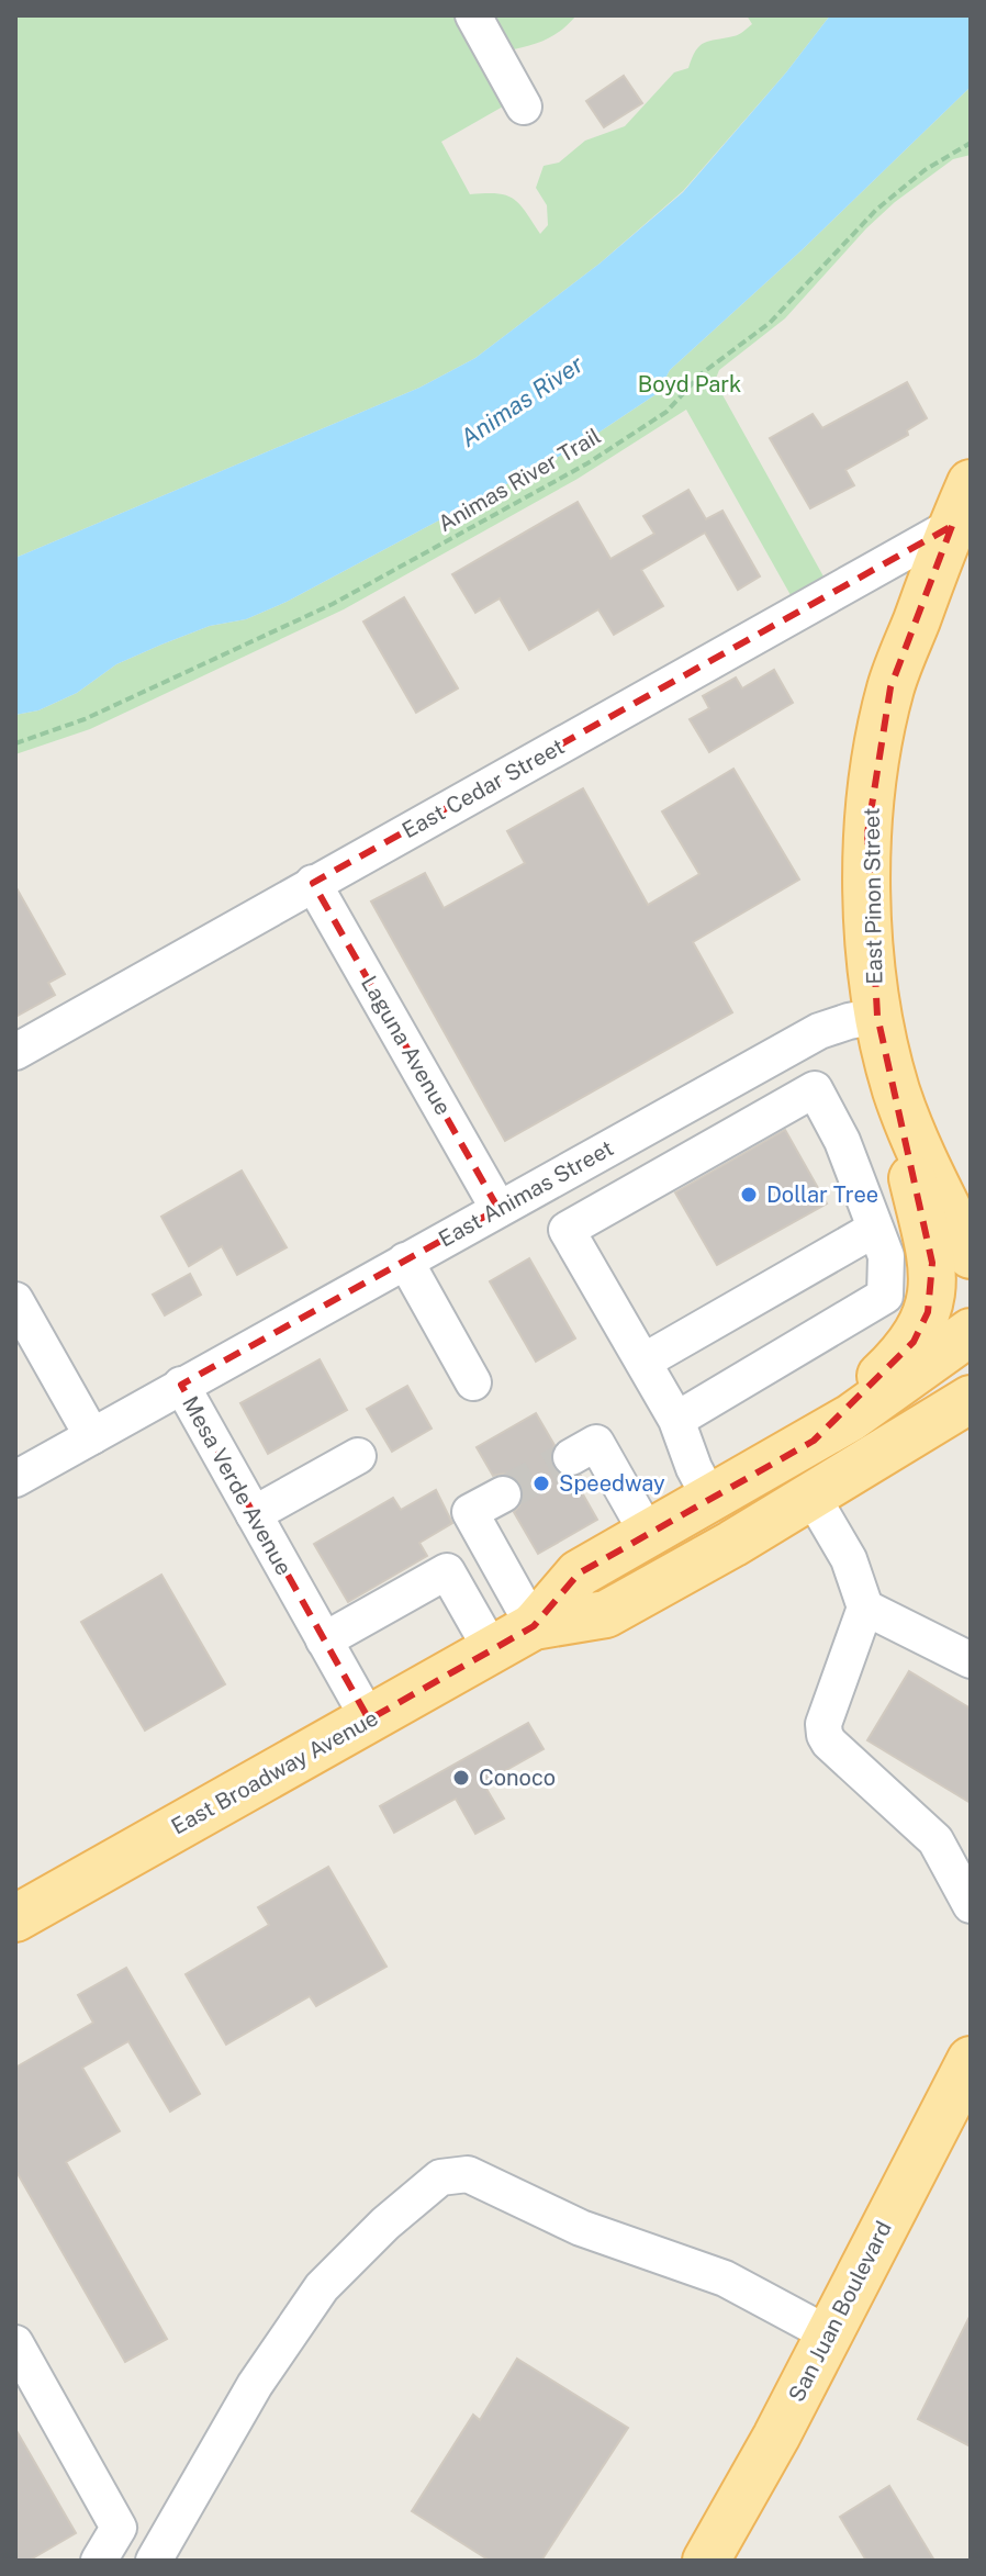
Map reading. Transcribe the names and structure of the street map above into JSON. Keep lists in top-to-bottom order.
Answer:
{
  "streets": {
    "main road": ["East Pinon Street", "East Broadway Avenue", "San Juan Boulevard"],
    "street": [
      "East Cedar Street",
      "Laguna Avenue",
      "East Animas Street",
      "Mesa Verde Avenue"
    ],
    "path": ["Animas River Trail"]
  },
  "crossings": [
    ["East Cedar Street", "East Pinon Street"],
    ["East Cedar Street", "Laguna Avenue"],
    ["East Pinon Street", "East Animas Street"],
    ["Laguna Avenue", "East Animas Street"],
    ["East Animas Street", "Mesa Verde Avenue"],
    ["Mesa Verde Avenue", "East Broadway Avenue"]
  ],
  "water": ["Animas River"],
  "parks": ["Boyd Park"],
  "places": ["Dollar Tree", "Speedway", "Conoco"]
}
